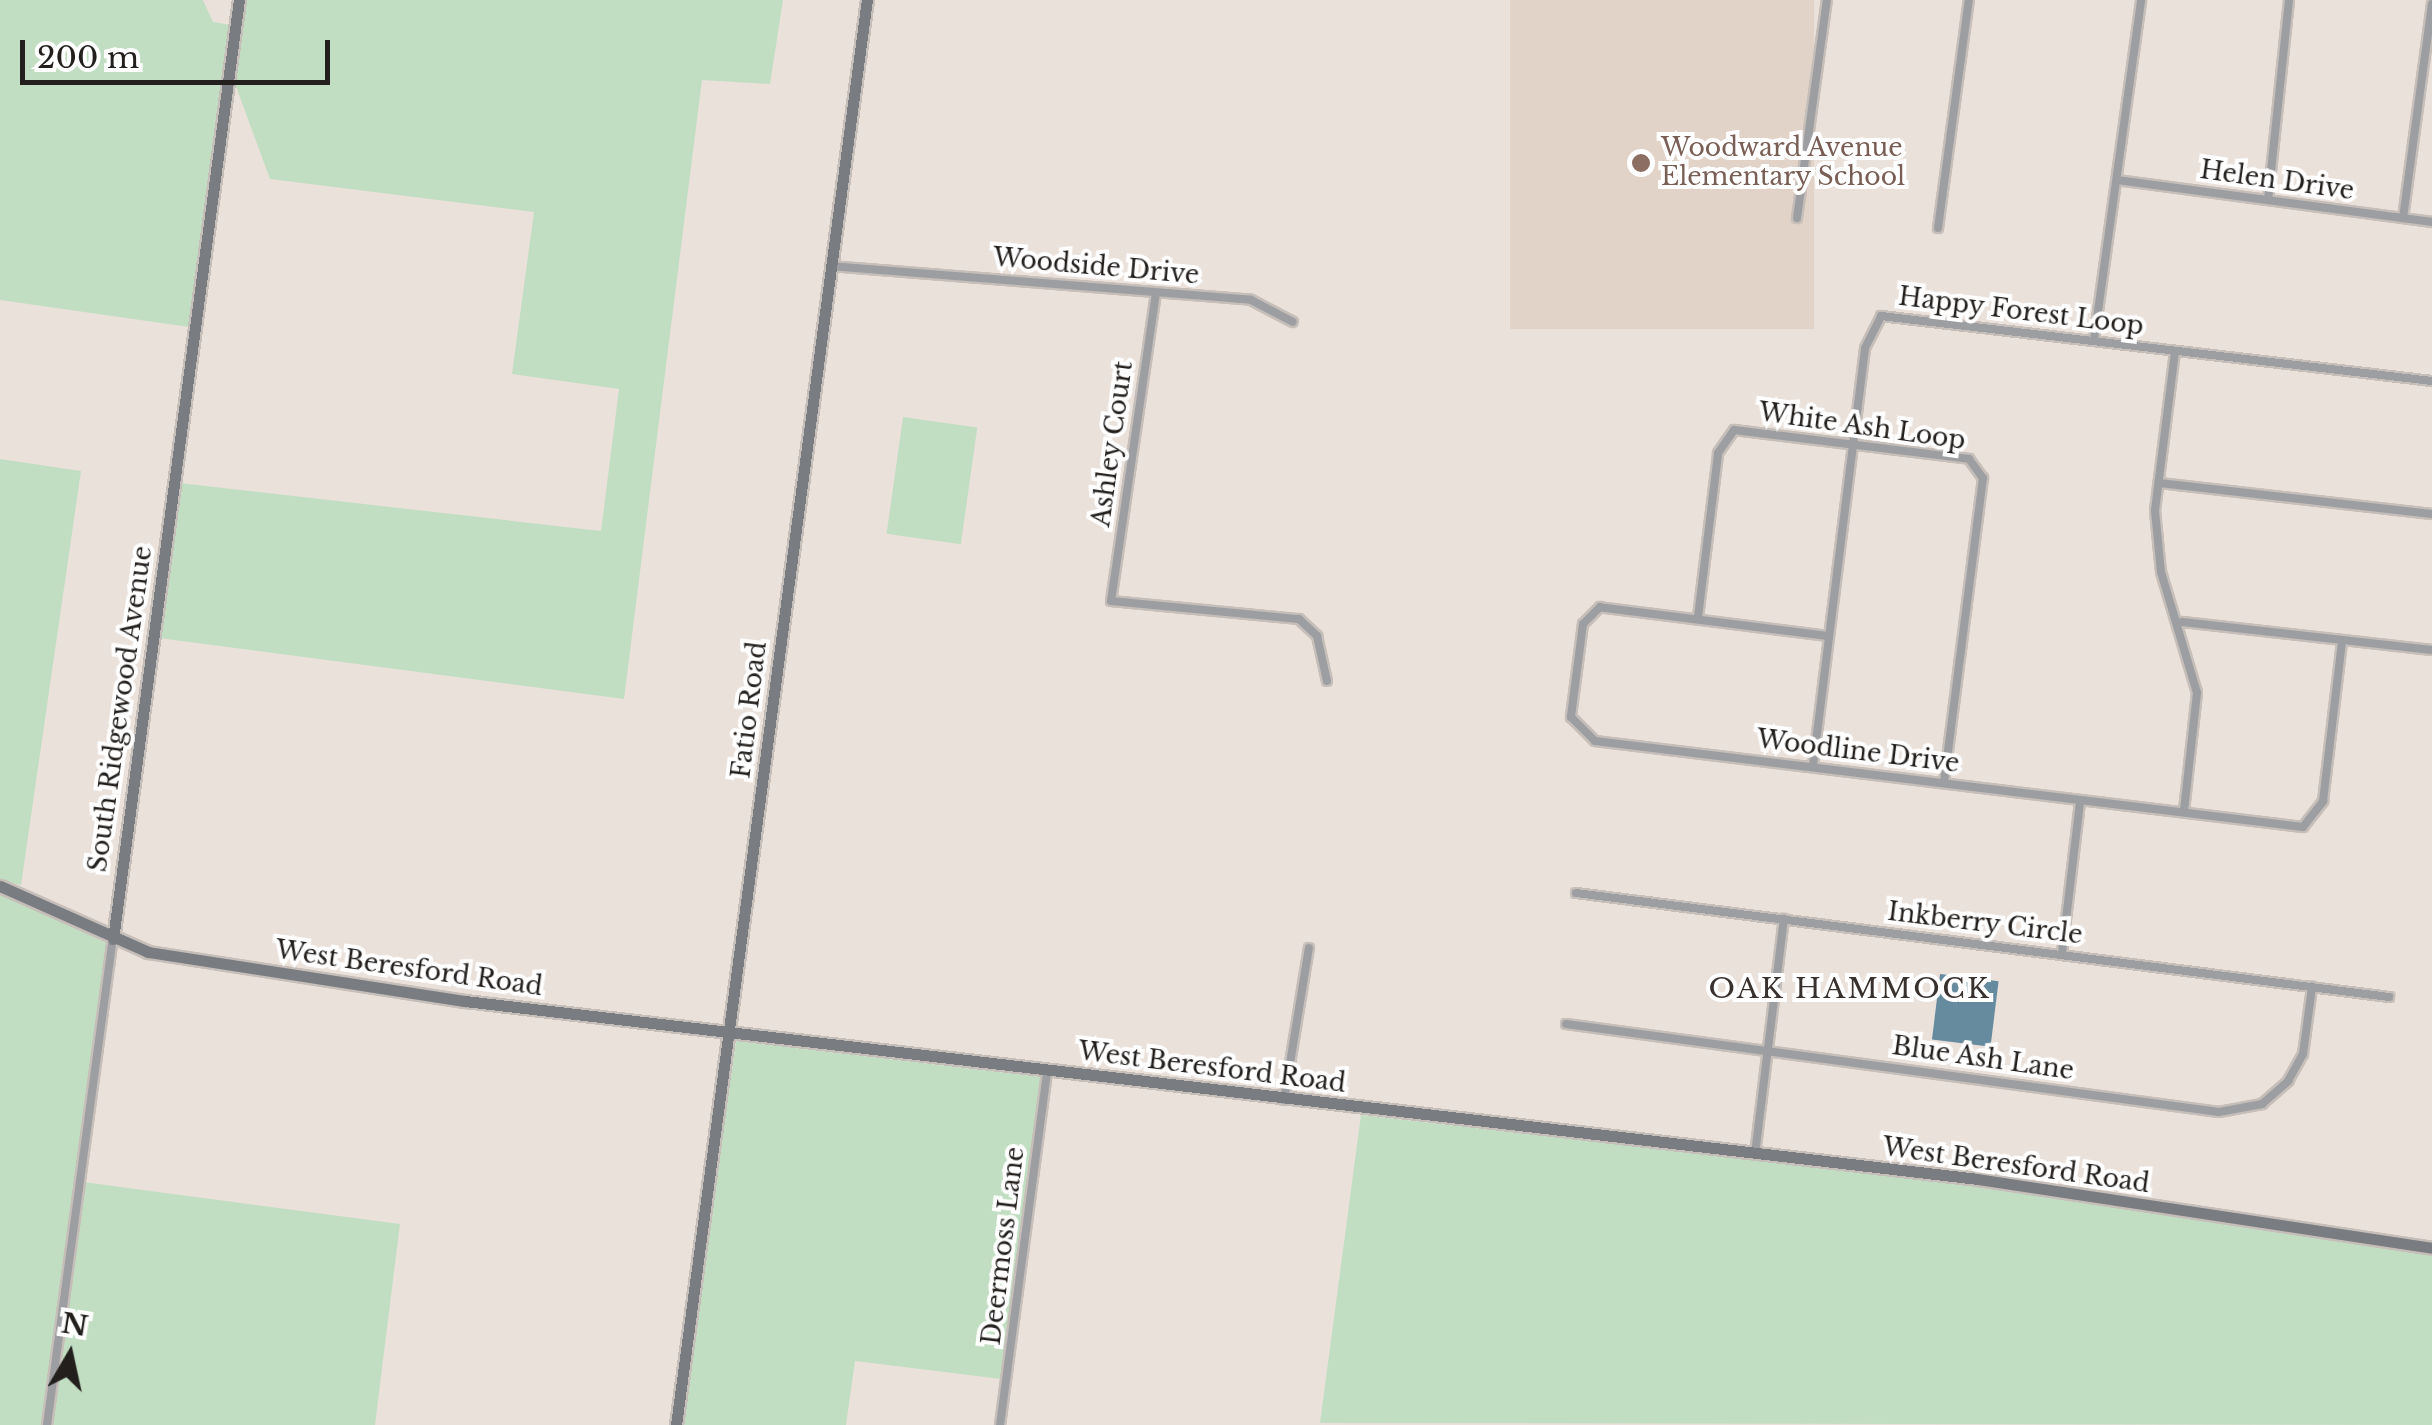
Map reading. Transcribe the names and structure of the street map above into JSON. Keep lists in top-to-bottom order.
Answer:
{
  "streets": {
    "street": [
      "Helen Drive",
      "Woodside Drive",
      "Happy Forest Loop",
      "White Ash Loop",
      "Ashley Court",
      "South Ridgewood Avenue",
      "Fatio Road",
      "Woodline Drive",
      "Inkberry Circle",
      "West Beresford Road",
      "Blue Ash Lane",
      "Deermoss Lane"
    ]
  },
  "crossings": [
    ["Woodside Drive", "Ashley Court"],
    ["Woodside Drive", "Fatio Road"],
    ["Happy Forest Loop", "White Ash Loop"],
    ["Happy Forest Loop", "Woodline Drive"],
    ["White Ash Loop", "Woodline Drive"],
    ["South Ridgewood Avenue", "West Beresford Road"],
    ["Fatio Road", "West Beresford Road"],
    ["Inkberry Circle", "Blue Ash Lane"],
    ["West Beresford Road", "Deermoss Lane"]
  ],
  "districts": ["OAK HAMMOCK"],
  "places": ["Woodward Avenue Elementary School"],
  "scale_bar": "200 m",
  "north": "top"
}
